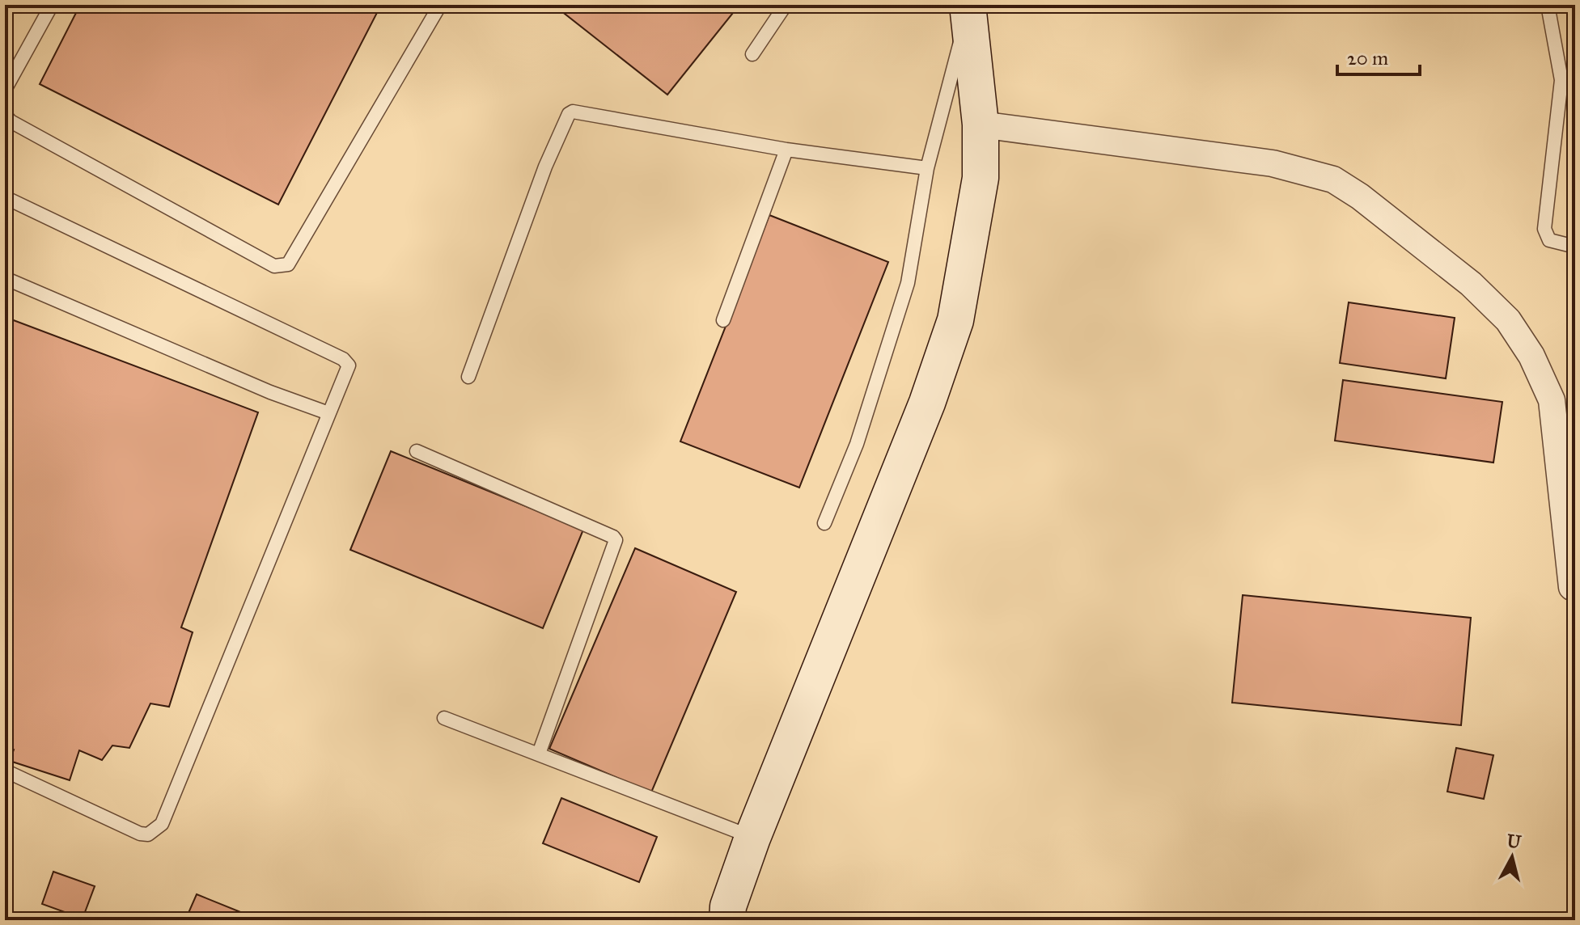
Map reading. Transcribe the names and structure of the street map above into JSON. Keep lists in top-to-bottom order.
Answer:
{
  "scale_bar": "20 m",
  "north": "top"
}
